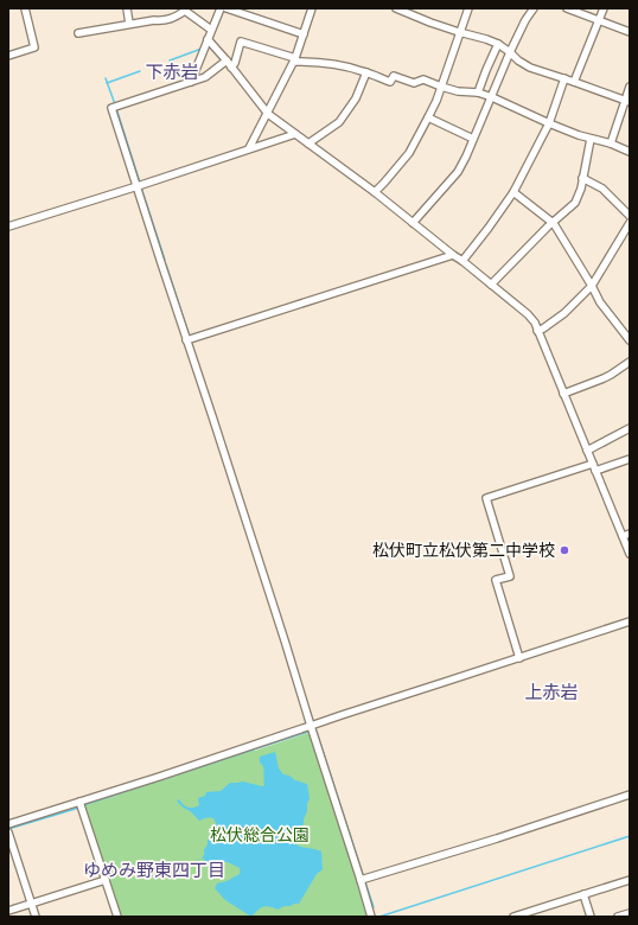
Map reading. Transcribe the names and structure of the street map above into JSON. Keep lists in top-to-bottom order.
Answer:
{
  "districts": ["下赤岩", "上赤岩", "ゆめみ野東四丁目"],
  "parks": ["松伏総合公園"],
  "places": ["松伏町立松伏第二中学校"]
}
